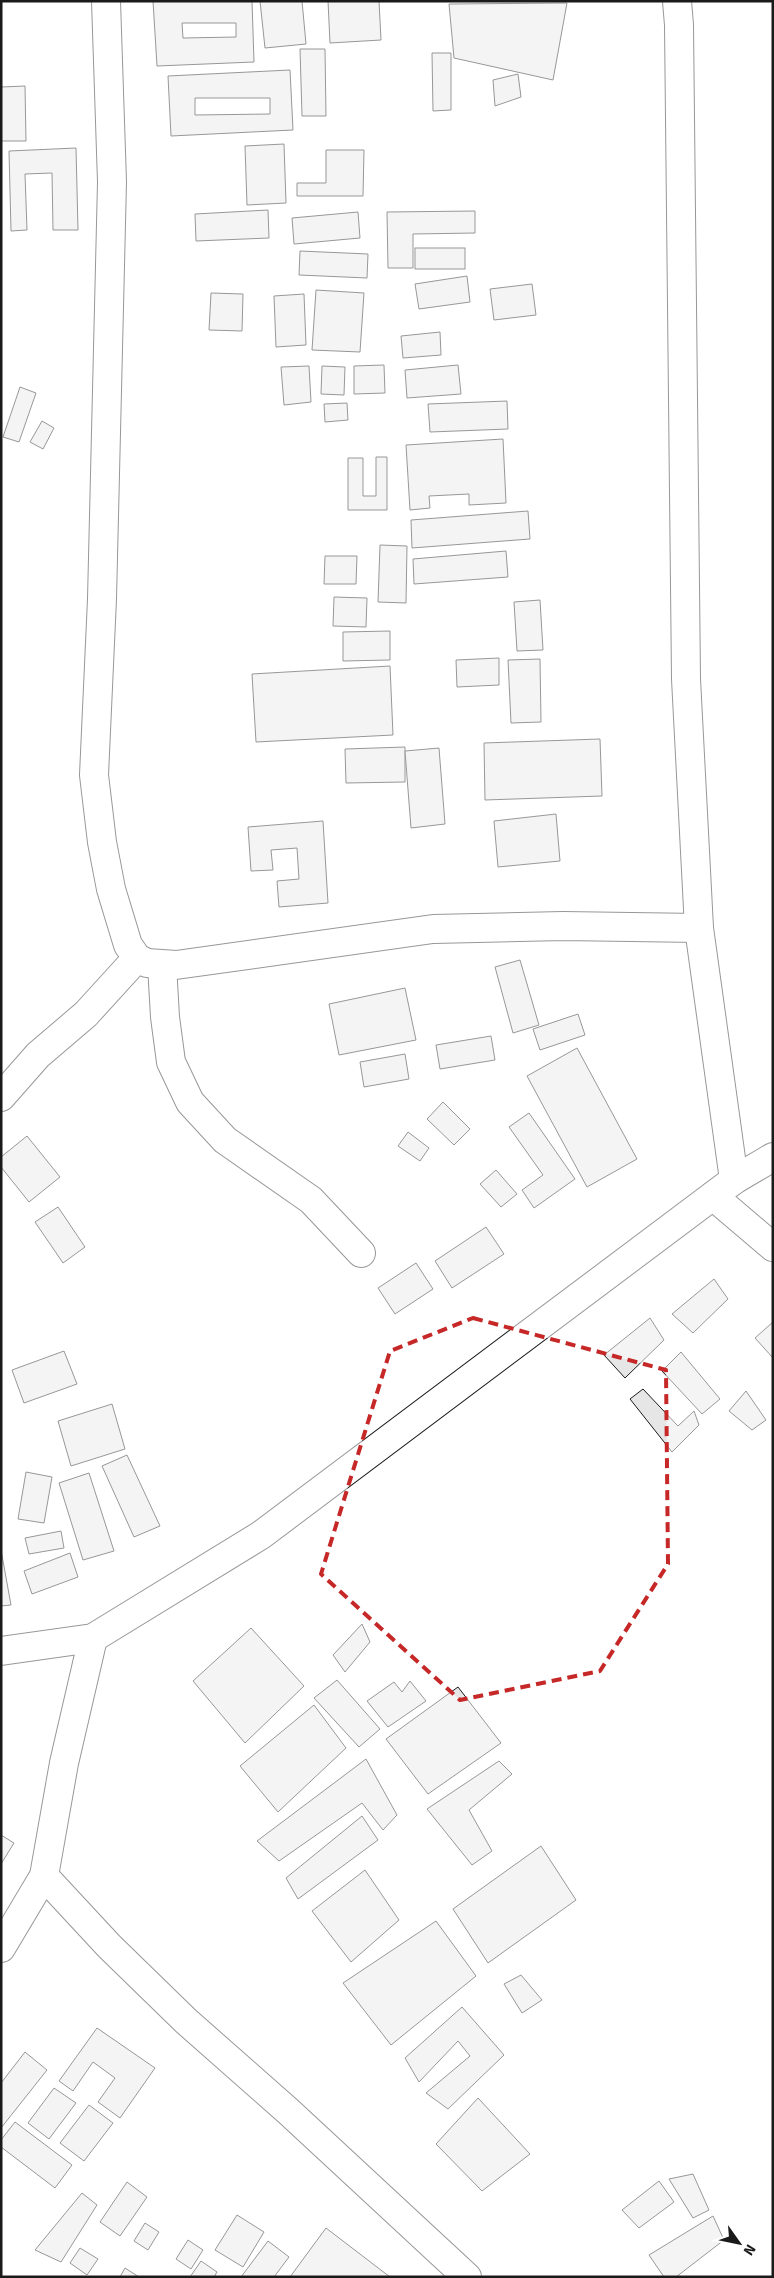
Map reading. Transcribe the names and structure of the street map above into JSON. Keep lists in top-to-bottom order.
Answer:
{
  "north": "bottom right"
}
